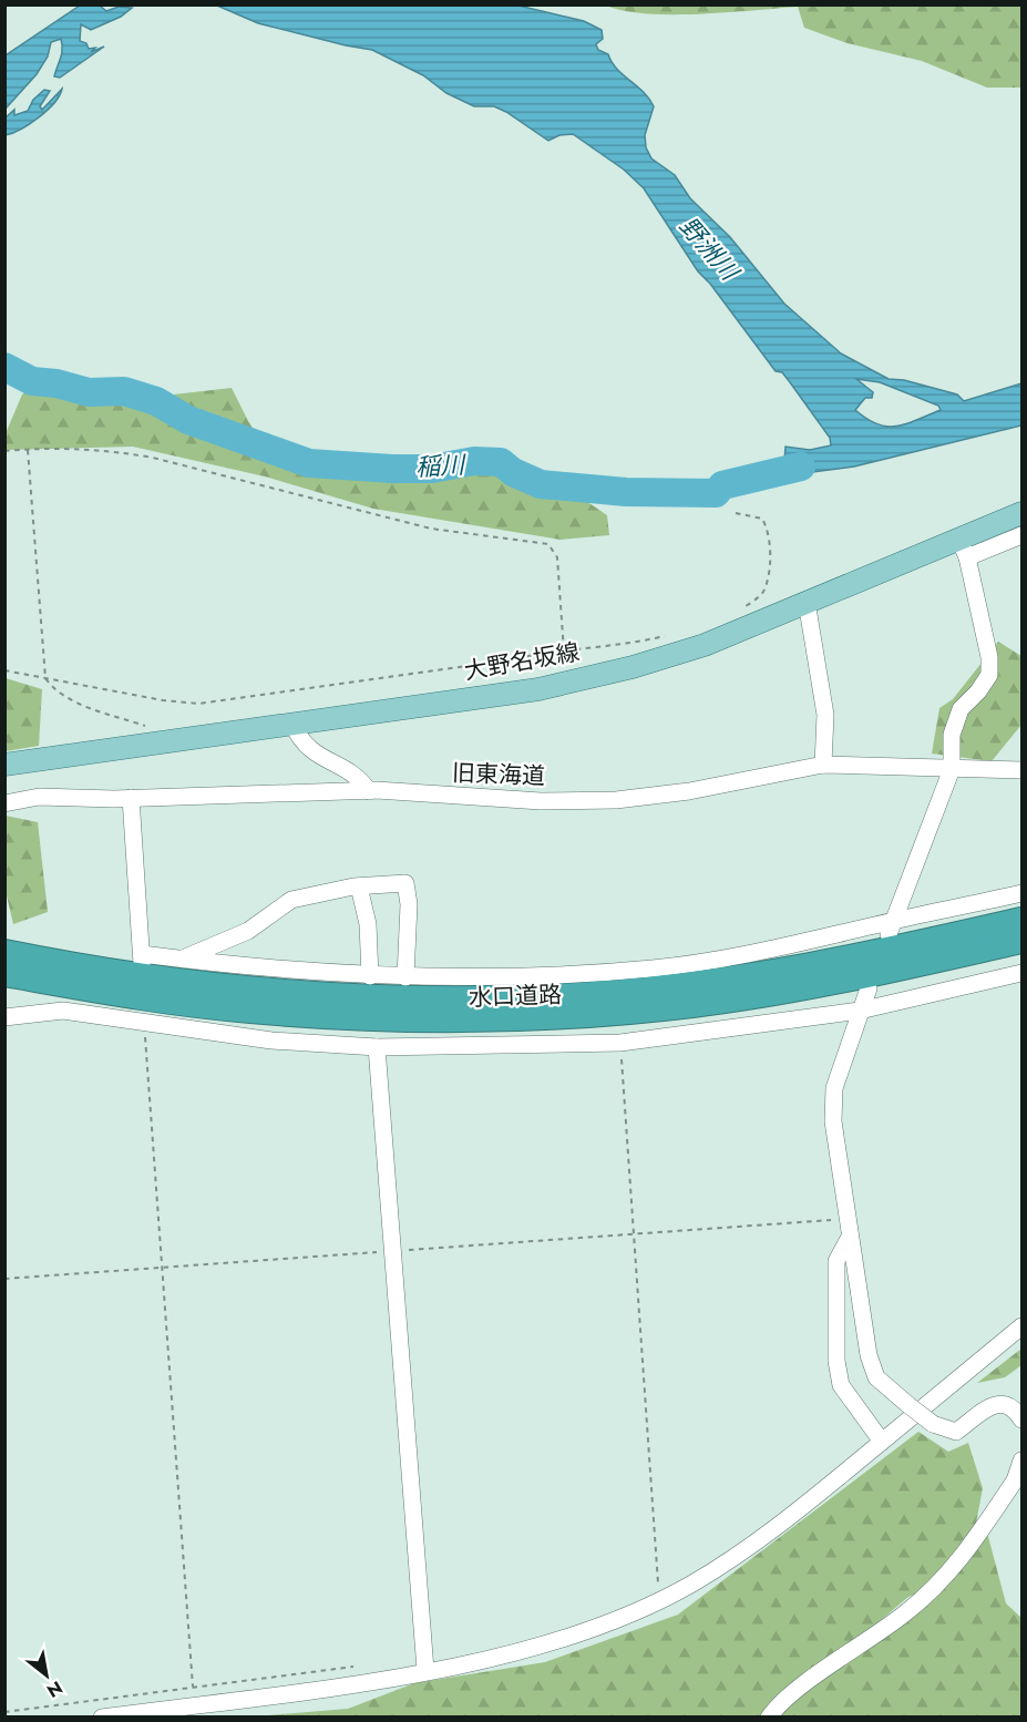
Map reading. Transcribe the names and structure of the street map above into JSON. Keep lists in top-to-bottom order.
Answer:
{
  "streets": {
    "highway": ["水口道路"],
    "main road": ["大野名坂線"],
    "street": ["旧東海道"]
  },
  "water": ["野洲川", "稲川"],
  "north": "bottom right"
}
